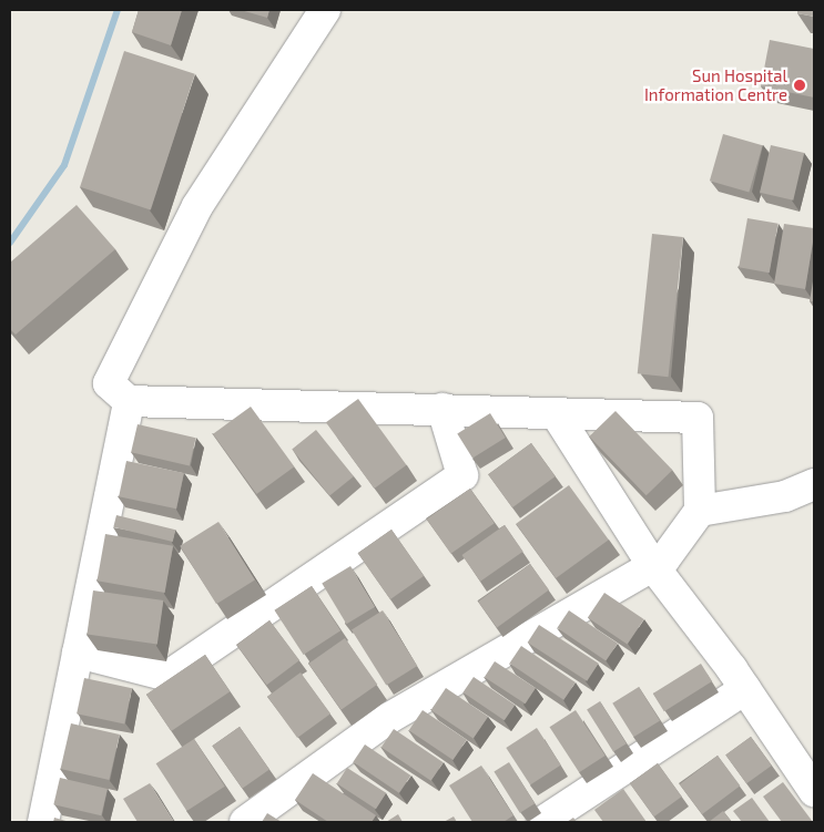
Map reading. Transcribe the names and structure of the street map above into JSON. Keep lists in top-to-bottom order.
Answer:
{
  "places": ["Sun Hospital Information Centre"]
}
